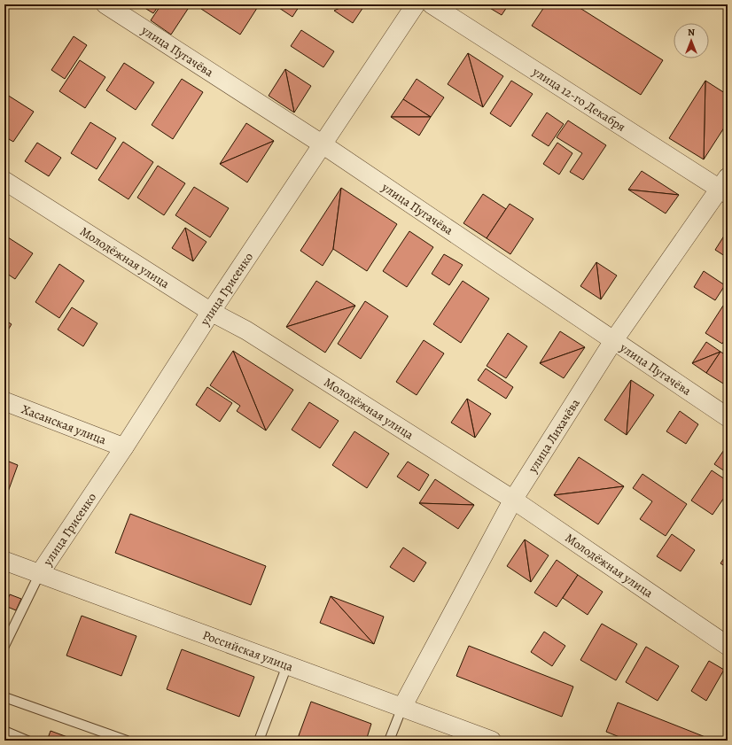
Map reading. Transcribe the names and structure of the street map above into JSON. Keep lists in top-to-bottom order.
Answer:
{
  "streets": {
    "street": [
      "улица Пугачёва",
      "улица 12-го Декабря",
      "Молодёжная улица",
      "улица Грисенко",
      "Хасанская улица",
      "улица Лихачёва",
      "Российская улица"
    ]
  },
  "crossings": [
    ["улица Пугачёва", "улица Грисенко"],
    ["улица Пугачёва", "улица Лихачёва"],
    ["улица 12-го Декабря", "улица Лихачёва"],
    ["Молодёжная улица", "улица Грисенко"],
    ["Молодёжная улица", "улица Лихачёва"],
    ["улица Грисенко", "Хасанская улица"],
    ["улица Грисенко", "Российская улица"],
    ["улица Лихачёва", "Российская улица"]
  ],
  "north": "top"
}
